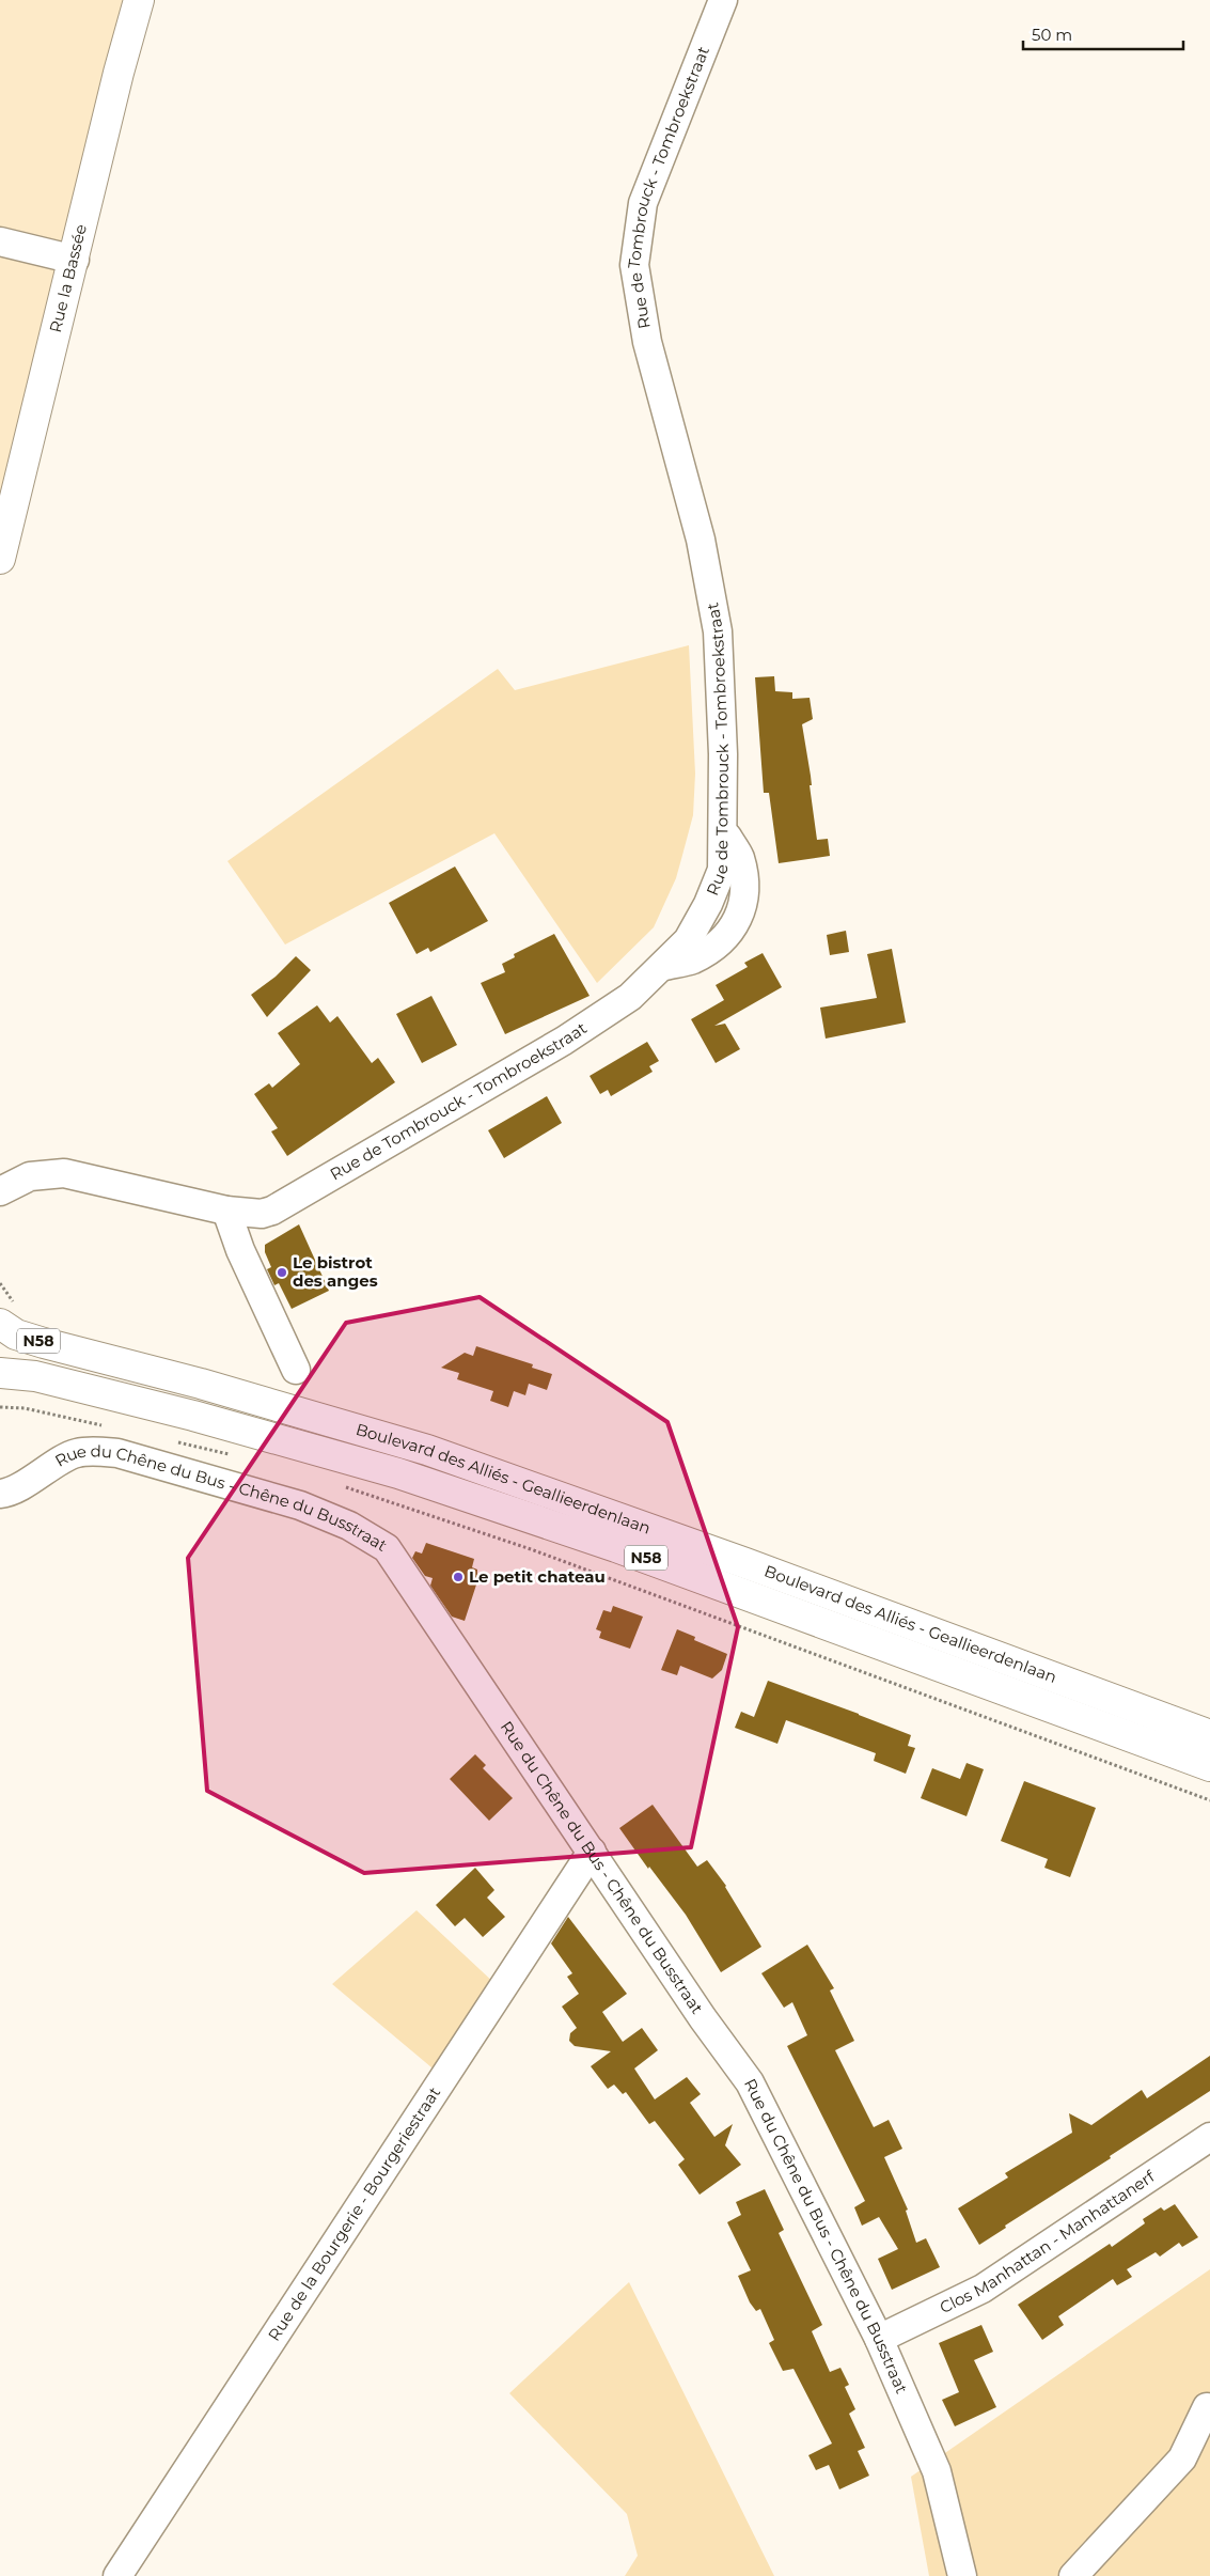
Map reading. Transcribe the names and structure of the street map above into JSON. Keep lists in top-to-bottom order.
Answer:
{
  "streets": {
    "main road": ["Rue la Bassée", "N58", "Boulevard des Alliés - Geallieerdenlaan"],
    "street": [
      "Rue de Tombrouck - Tombroekstraat",
      "Rue du Chêne du Bus - Chêne du Busstraat",
      "Rue de la Bourgerie - Bourgeriestraat",
      "Clos Manhattan - Manhattanerf"
    ]
  },
  "crossings": [
    ["Rue du Chêne du Bus - Chêne du Busstraat", "Rue de la Bourgerie - Bourgeriestraat"],
    ["Rue du Chêne du Bus - Chêne du Busstraat", "Clos Manhattan - Manhattanerf"]
  ],
  "places": ["Le bistrot des anges", "Le petit chateau"],
  "scale_bar": "50 m"
}
